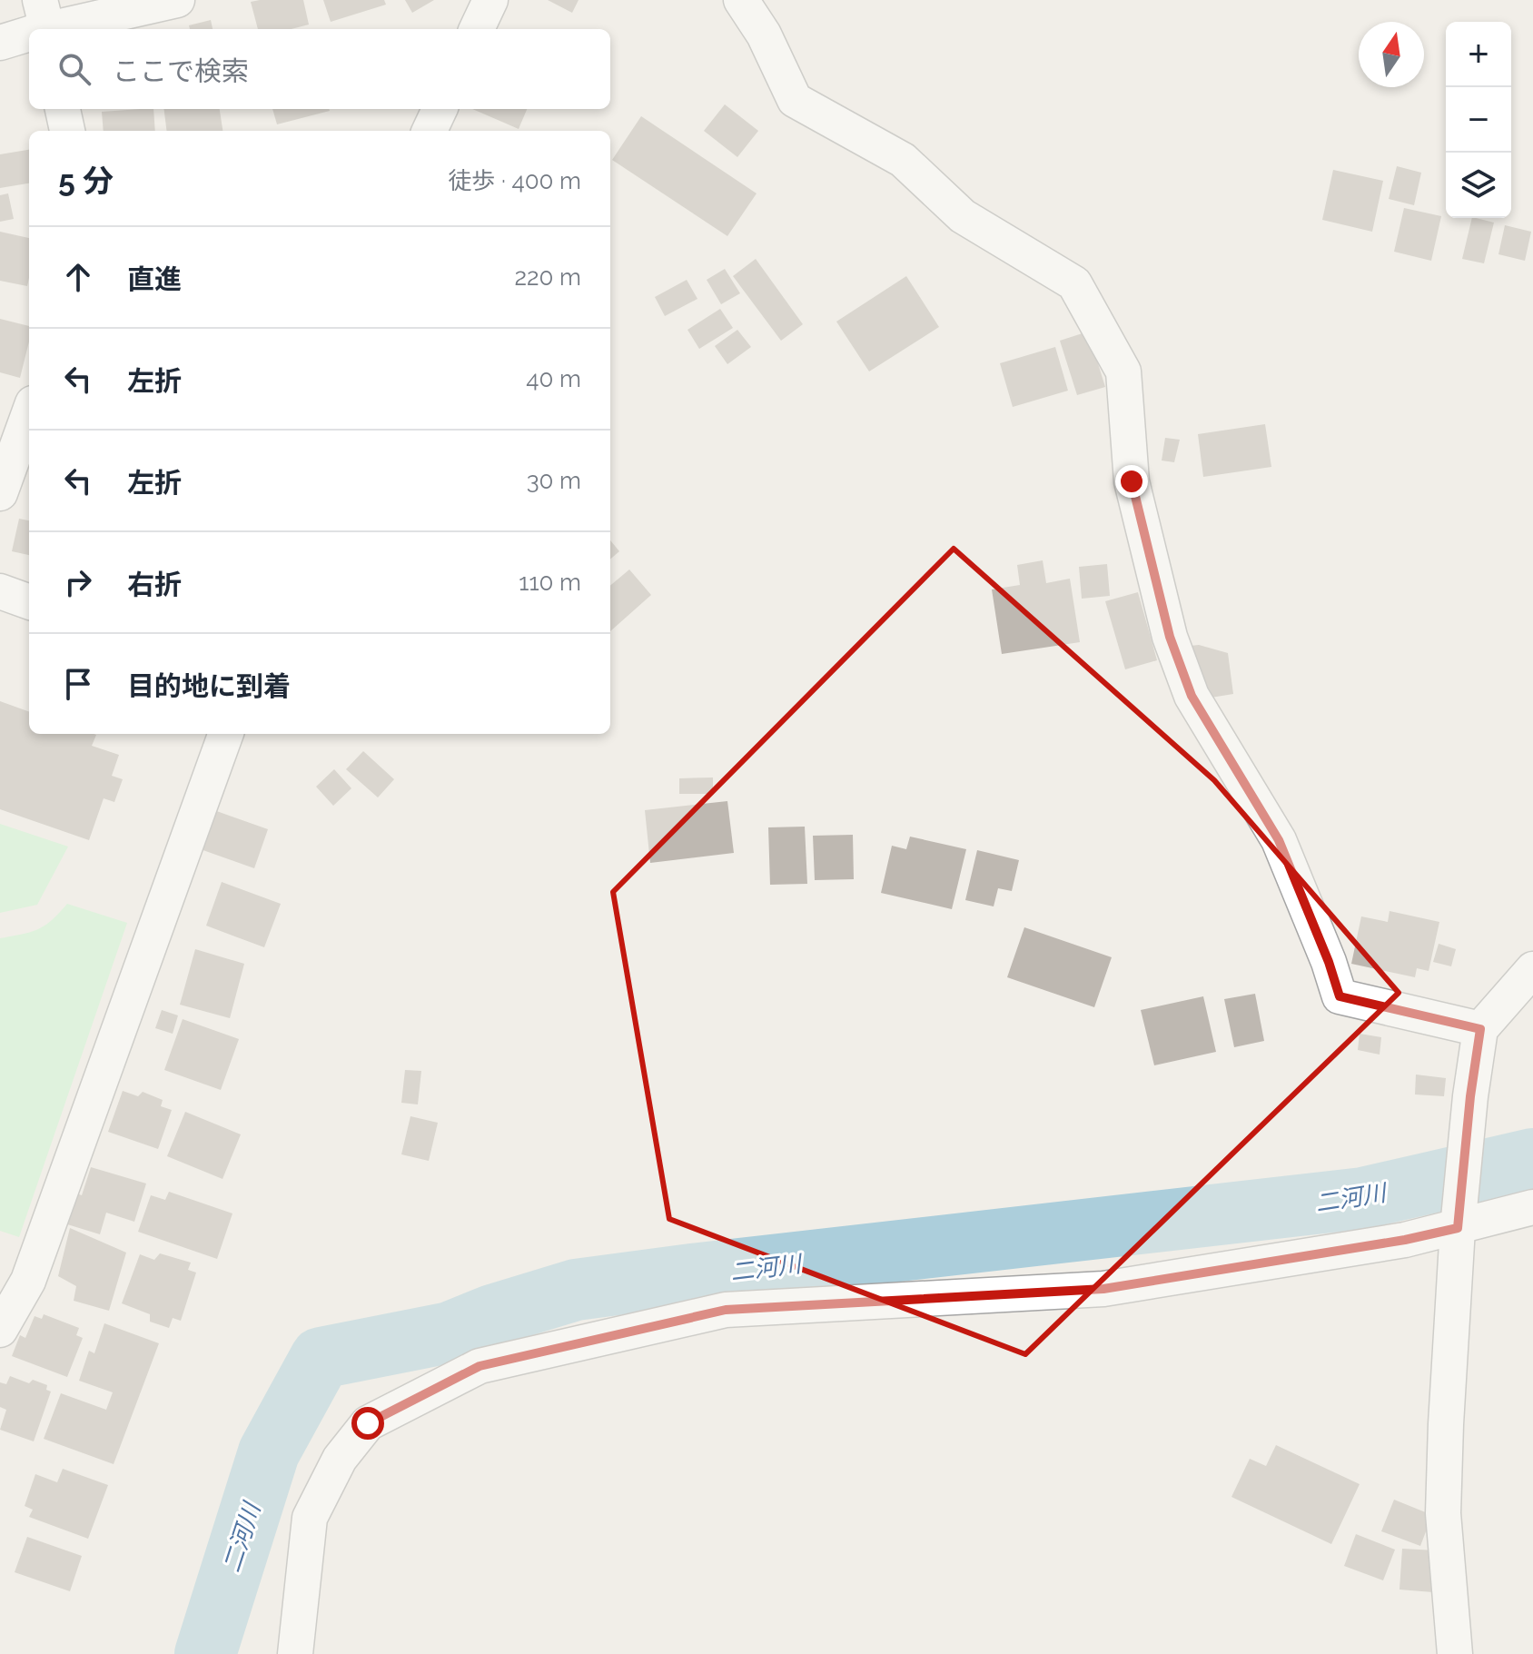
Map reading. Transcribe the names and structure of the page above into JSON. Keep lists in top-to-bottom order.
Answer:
{
  "water": ["二河川"],
  "north": "top",
  "page": {
    "map_buttons": ["+", "−"],
    "search": "ここで検索",
    "heading": ["5 分", "徒歩 · 400 m"],
    "list": [
      ["直進", "220 m"],
      ["左折", "40 m"],
      ["左折", "30 m"],
      ["右折", "110 m"],
      "目的地に到着"
    ]
  }
}
